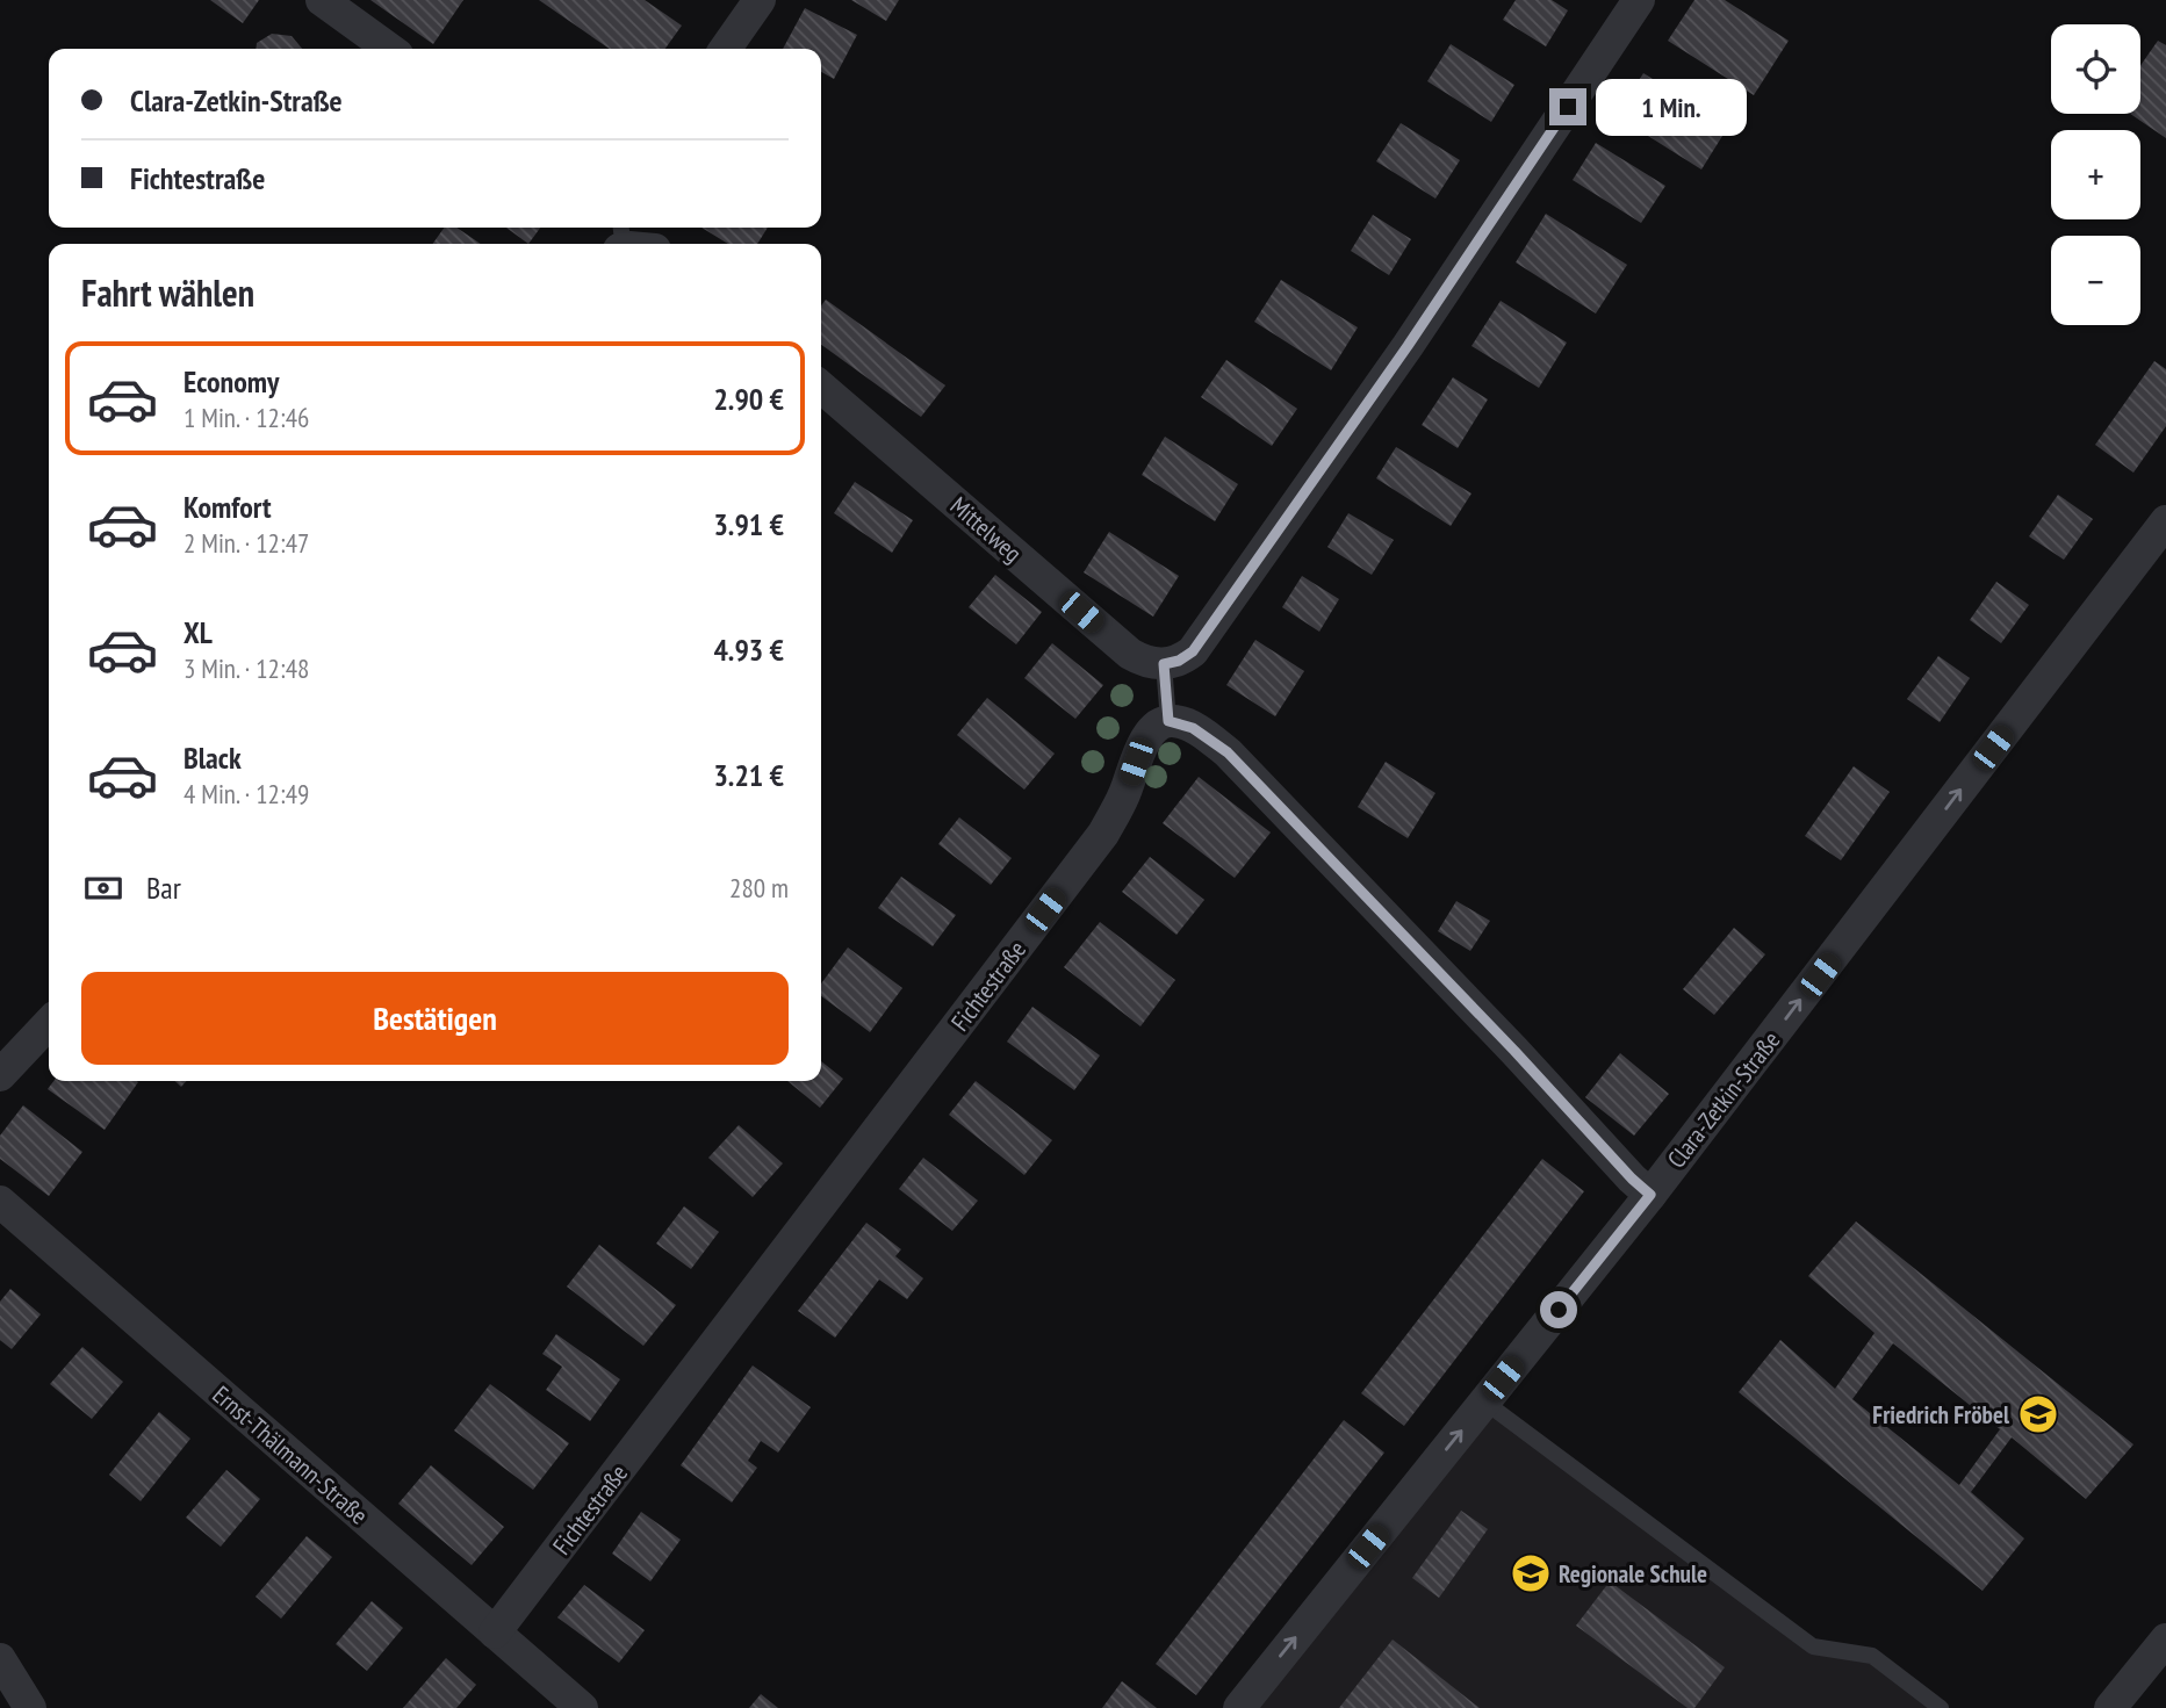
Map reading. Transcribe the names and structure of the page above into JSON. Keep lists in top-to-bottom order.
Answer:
{
  "streets": {
    "street": [
      "Mittelweg",
      "Fichtestraße",
      "Clara-Zetkin-Straße",
      "Ernst-Thälmann-Straße"
    ]
  },
  "crossings": [
    ["Fichtestraße", "Ernst-Thälmann-Straße"]
  ],
  "one_way": ["Clara-Zetkin-Straße"],
  "places": {
    "school or university": ["Friedrich Fröbel", "Regionale Schule"]
  },
  "page": {
    "map_buttons": ["+", "−"],
    "banner": ["Clara-Zetkin-Straße", "Fichtestraße"],
    "bubble": "1 Min.",
    "heading": "Fahrt wählen",
    "list": [
      {
        "name": "Economy",
        "note": "1 Min. · 12:46",
        "value": "2.90 €"
      },
      {
        "name": "Komfort",
        "note": "2 Min. · 12:47",
        "value": "3.91 €"
      },
      {
        "name": "XL",
        "note": "3 Min. · 12:48",
        "value": "4.93 €"
      },
      {
        "name": "Black",
        "note": "4 Min. · 12:49",
        "value": "3.21 €"
      }
    ],
    "pay": ["Bar", "280 m"],
    "buttons": "Bestätigen"
  }
}
